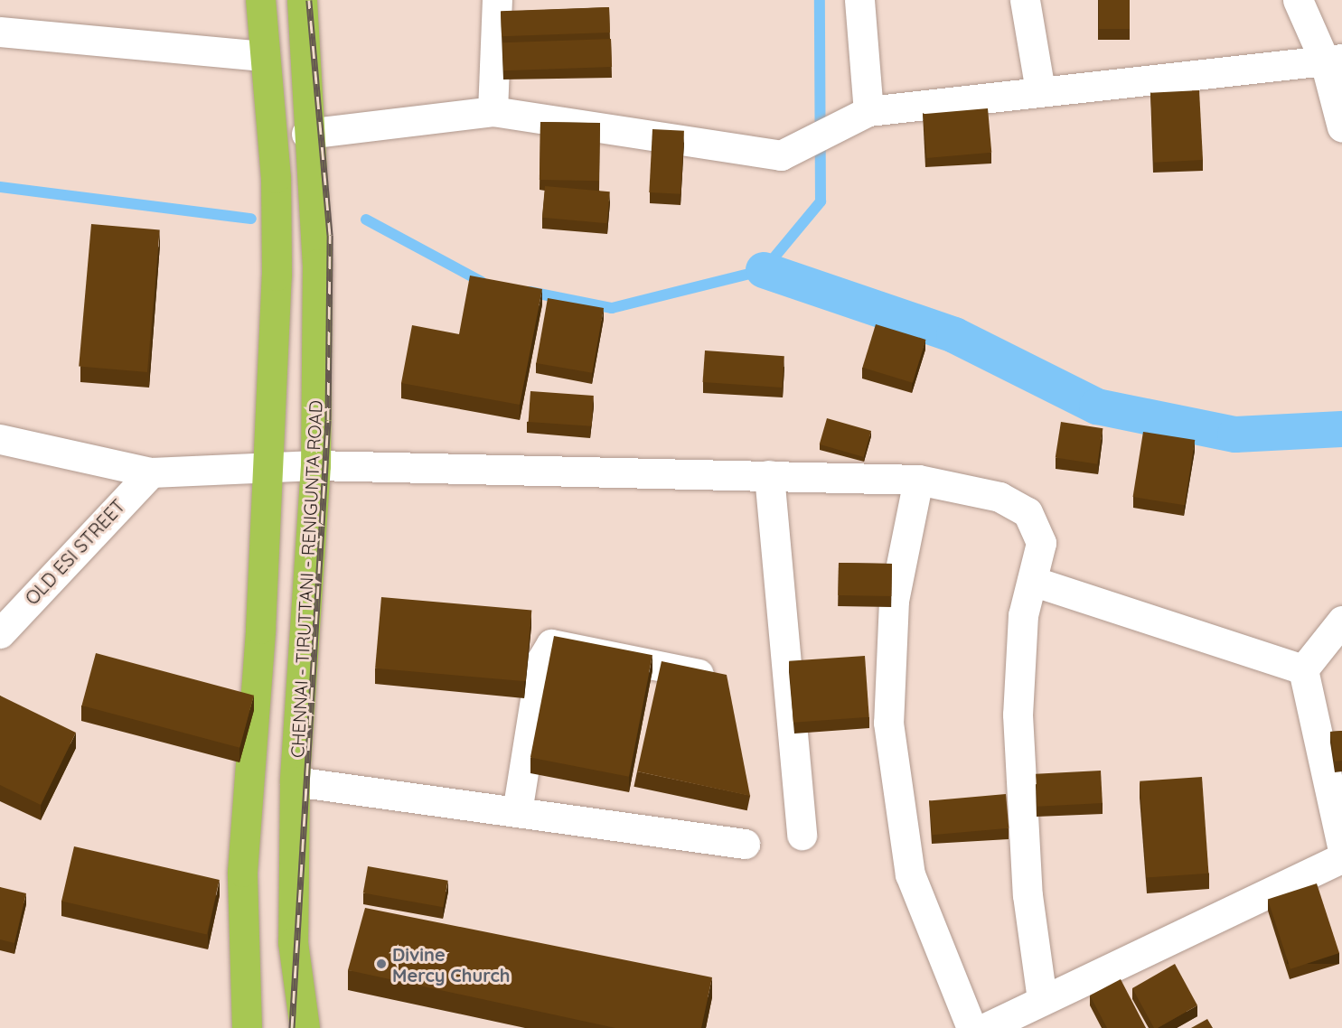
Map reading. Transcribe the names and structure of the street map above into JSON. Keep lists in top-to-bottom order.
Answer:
{
  "streets": {
    "highway": ["CHENNAI - TIRUTTANI - RENIGUNTA ROAD"],
    "street": ["OLD ESI STREET"]
  },
  "places": ["Divine Mercy Church"]
}
